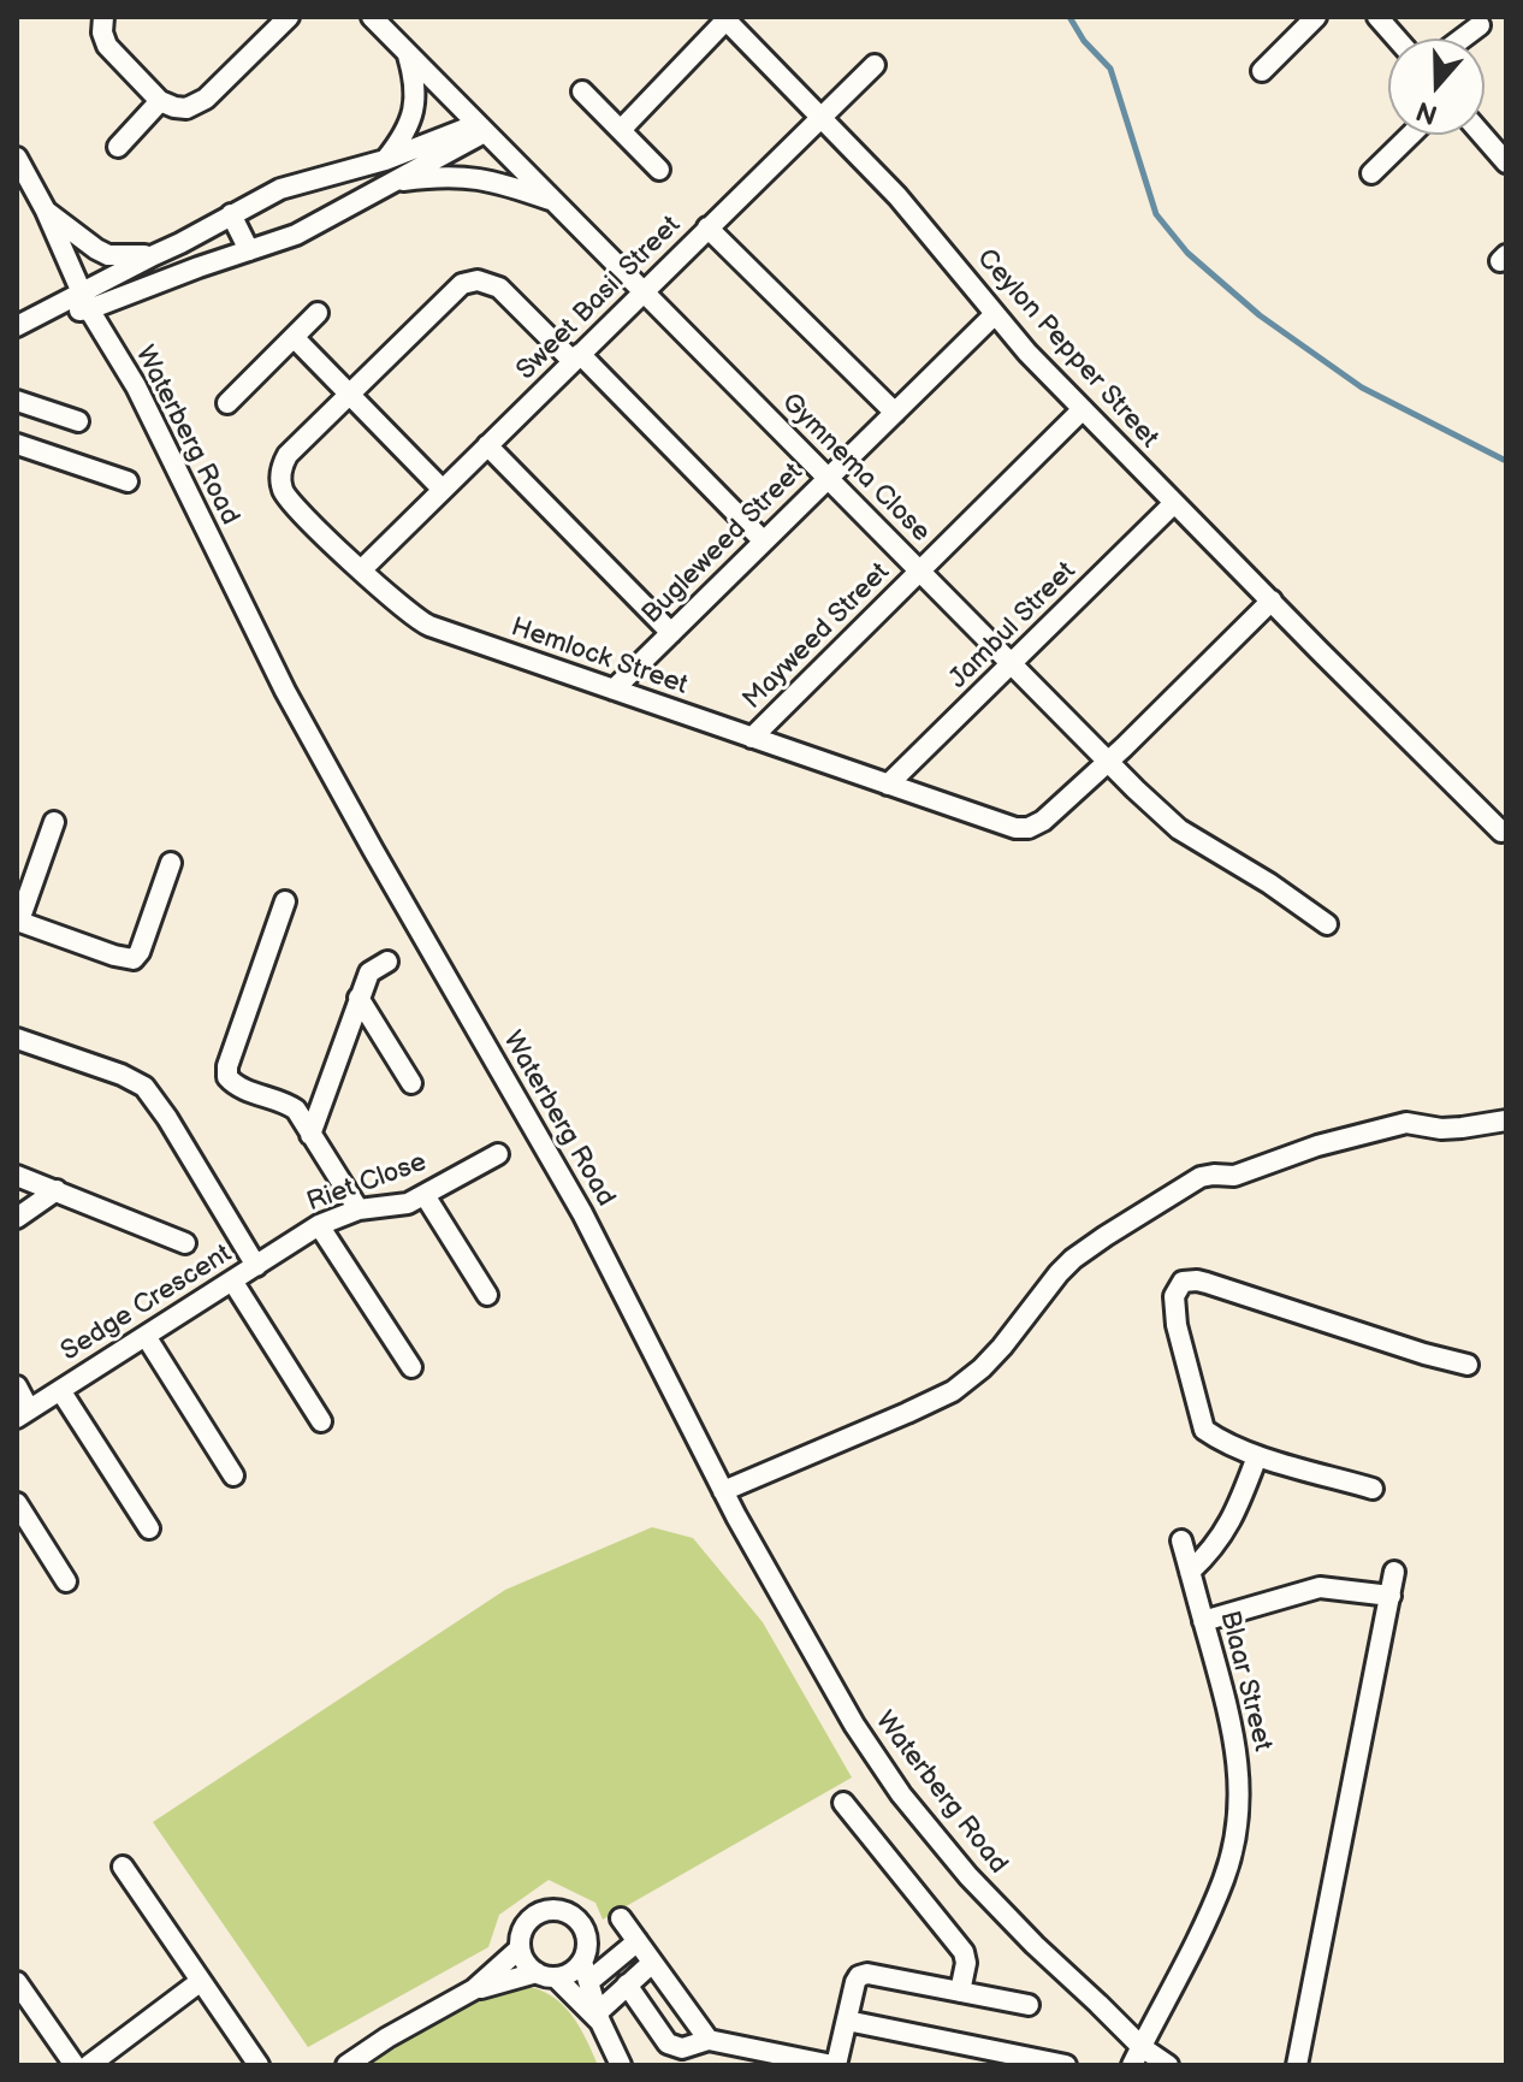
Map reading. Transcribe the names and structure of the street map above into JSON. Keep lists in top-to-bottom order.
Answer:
{
  "streets": {
    "street": [
      "Sweet Basil Street",
      "Ceylon Pepper Street",
      "Waterberg Road",
      "Gymnema Close",
      "Bugleweed Street",
      "Jambul Street",
      "Mayweed Street",
      "Hemlock Street",
      "Riet Close",
      "Sedge Crescent",
      "Blaar Street"
    ]
  },
  "crossings": [
    ["Sweet Basil Street", "Ceylon Pepper Street"],
    ["Sweet Basil Street", "Gymnema Close"],
    ["Sweet Basil Street", "Hemlock Street"],
    ["Ceylon Pepper Street", "Bugleweed Street"],
    ["Ceylon Pepper Street", "Jambul Street"],
    ["Ceylon Pepper Street", "Mayweed Street"],
    ["Ceylon Pepper Street", "Hemlock Street"],
    ["Waterberg Road", "Blaar Street"],
    ["Gymnema Close", "Bugleweed Street"],
    ["Gymnema Close", "Jambul Street"],
    ["Gymnema Close", "Mayweed Street"],
    ["Gymnema Close", "Hemlock Street"],
    ["Bugleweed Street", "Hemlock Street"],
    ["Jambul Street", "Hemlock Street"],
    ["Mayweed Street", "Hemlock Street"],
    ["Riet Close", "Sedge Crescent"]
  ],
  "north": "bottom"
}
